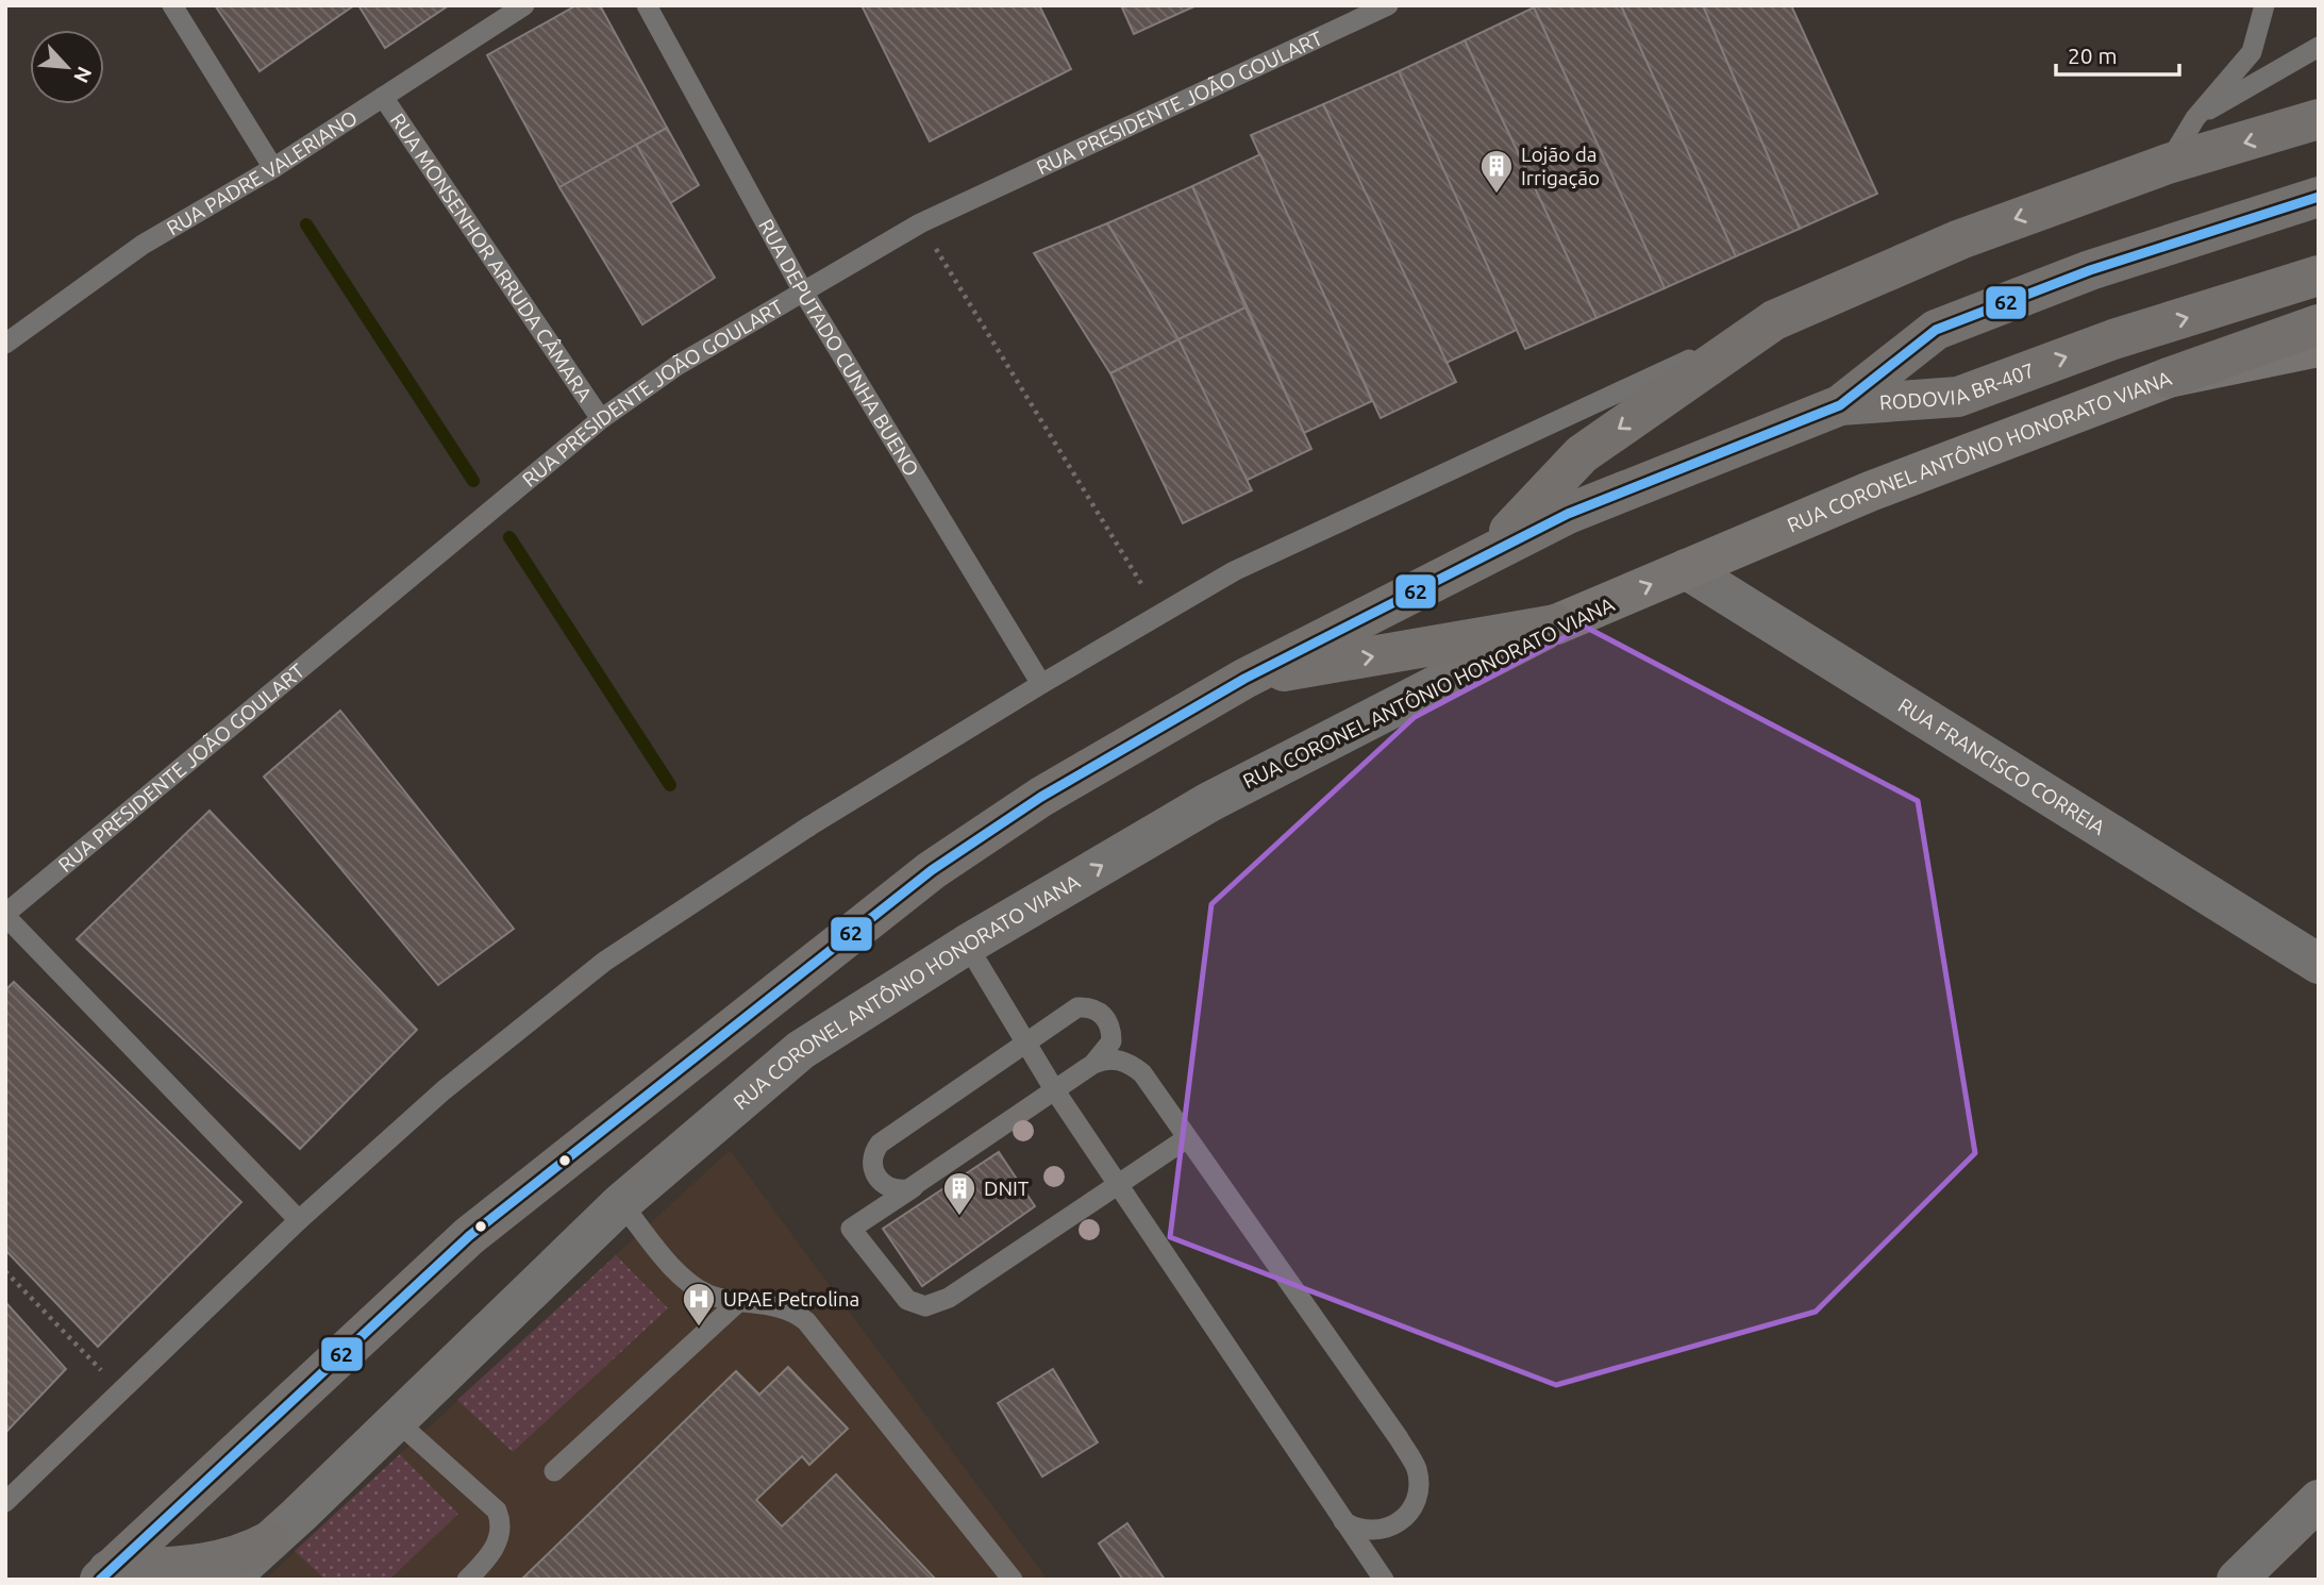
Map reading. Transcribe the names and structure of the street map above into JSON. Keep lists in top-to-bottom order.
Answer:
{
  "streets": {
    "highway": ["RODOVIA BR-407"],
    "main road": ["RUA CORONEL ANTÔNIO HONORATO VIANA"],
    "street": ["RUA FRANCISCO CORREIA"],
    "lane": [
      "RUA PRESIDENTE JOÃO GOULART",
      "RUA PADRE VALERIANO",
      "RUA MONSENHOR ARRUDA CÂMARA",
      "RUA DEPUTADO CUNHA BUENO"
    ]
  },
  "crossings": [
    ["RUA PRESIDENTE JOÃO GOULART", "RUA MONSENHOR ARRUDA CÂMARA"],
    ["RUA PRESIDENTE JOÃO GOULART", "RUA DEPUTADO CUNHA BUENO"],
    ["RUA PADRE VALERIANO", "RUA MONSENHOR ARRUDA CÂMARA"],
    ["RUA CORONEL ANTÔNIO HONORATO VIANA", "RUA FRANCISCO CORREIA"]
  ],
  "places": {
    "building": ["Lojão da Irrigação", "DNIT"],
    "hospital": ["UPAE Petrolina"]
  },
  "lines": ["transit line 62"],
  "scale_bar": "20 m",
  "north": "bottom right"
}
